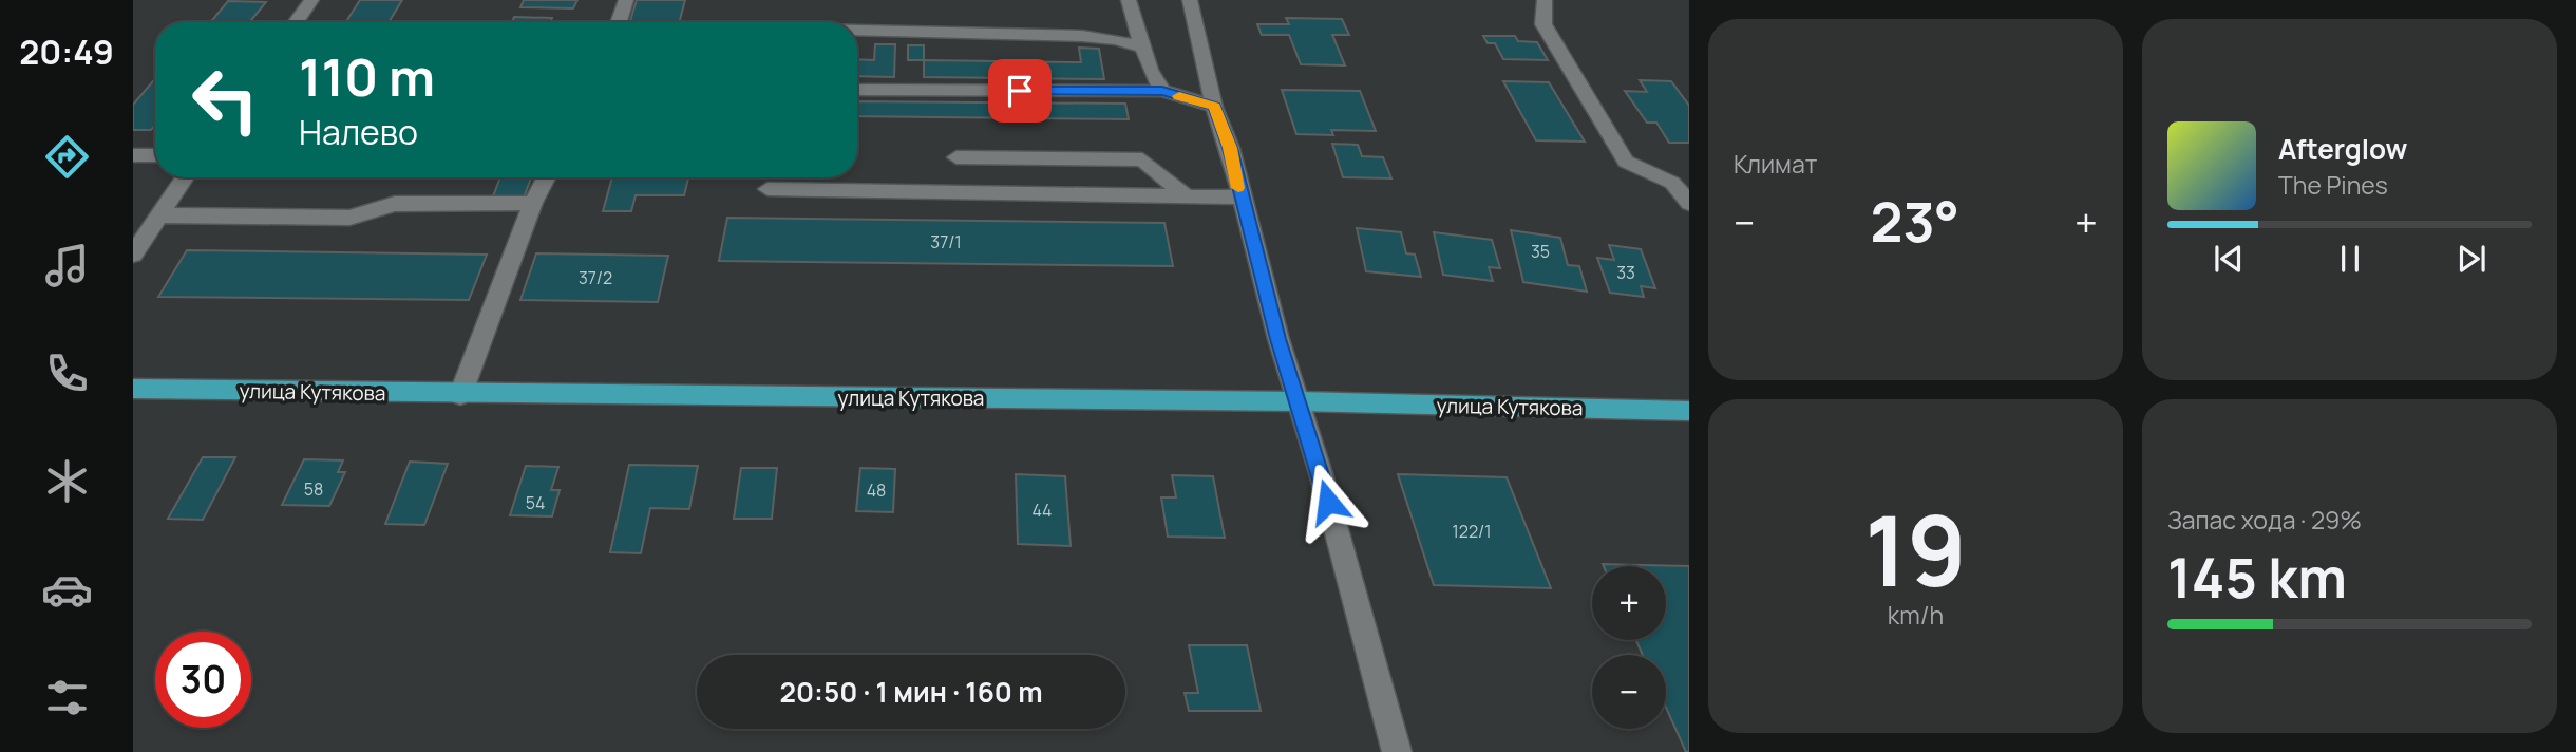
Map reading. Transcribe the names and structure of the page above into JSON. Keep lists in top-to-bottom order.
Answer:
{
  "streets": {
    "main road": ["улица Кутякова"]
  },
  "house_numbers": [
    "37/1",
    "35",
    "33",
    "37/2",
    "58",
    "48",
    "54",
    "44",
    "122/1"
  ],
  "page": {
    "tabs": "20:49",
    "tile": [
      "Климат",
      ["19", "km/h"],
      ["Запас хода · 29%", "145 km"]
    ],
    "turn": ["110 m", "Налево"],
    "song": ["Afterglow", "The Pines"],
    "heat": ["−", "23°", "+"],
    "map_buttons": ["+", "−"],
    "limit": "30",
    "trip": "20:50 · 1 мин · 160 m"
  }
}
